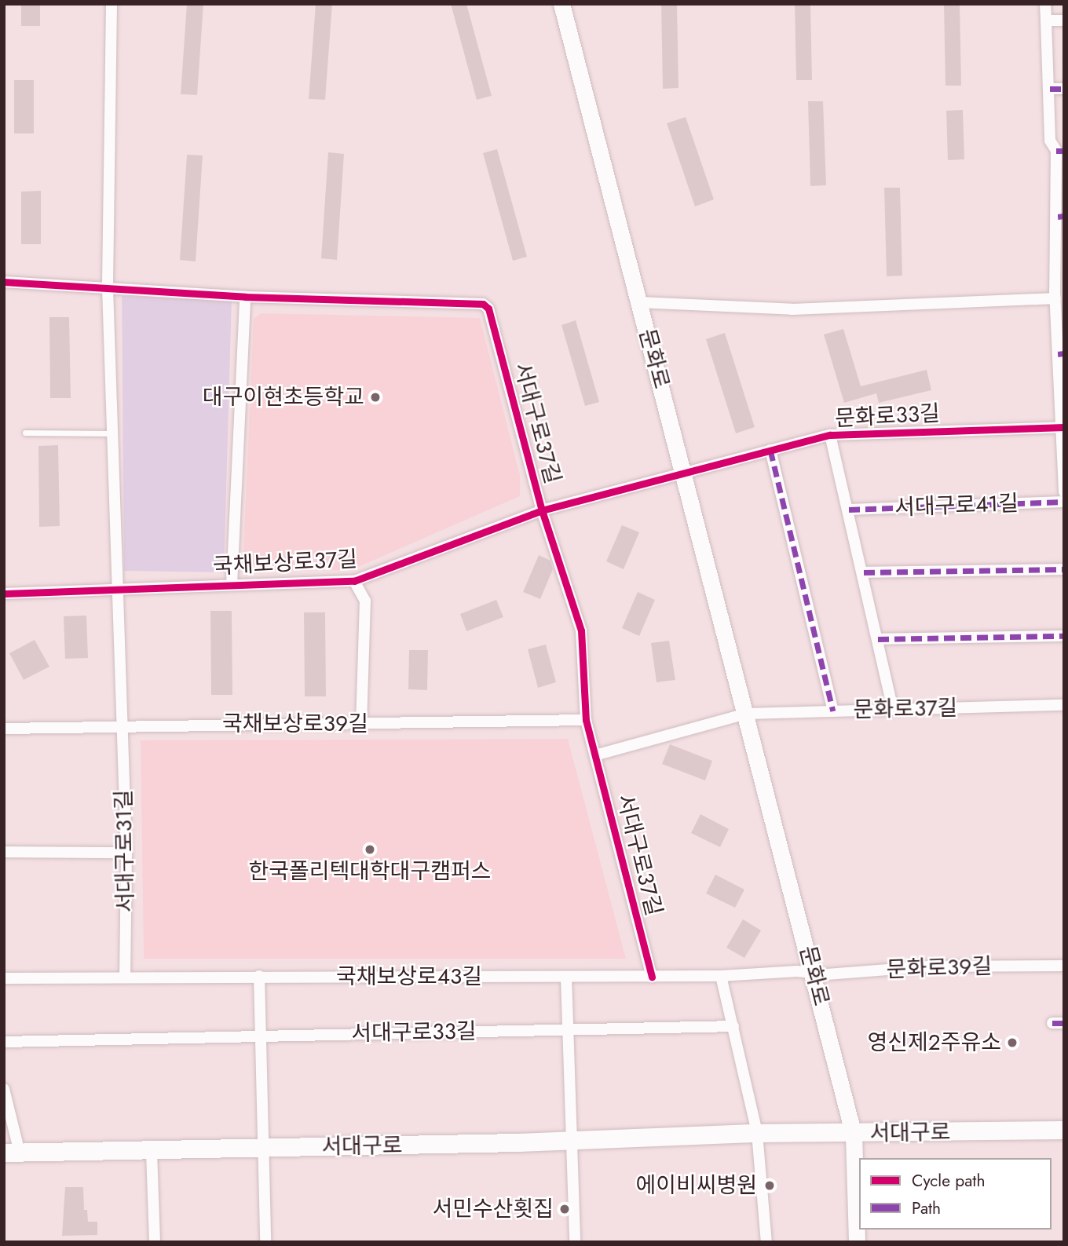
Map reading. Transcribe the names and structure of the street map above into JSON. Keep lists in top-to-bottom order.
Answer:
{
  "streets": {
    "main road": ["문화로", "서대구로"],
    "street": [
      "문화로33길",
      "서대구로37길",
      "서대구로41길",
      "국채보상로37길",
      "문화로37길",
      "국채보상로39길",
      "서대구로31길",
      "문화로39길",
      "국채보상로43길",
      "서대구로33길"
    ]
  },
  "crossings": [
    ["문화로", "문화로33길"],
    ["문화로", "국채보상로37길"],
    ["문화로", "문화로37길"],
    ["문화로", "문화로39길"],
    ["문화로", "국채보상로43길"],
    ["문화로", "서대구로"],
    ["문화로33길", "서대구로41길"],
    ["문화로33길", "국채보상로37길"],
    ["문화로33길", "문화로37길"],
    ["서대구로37길", "국채보상로37길"],
    ["서대구로37길", "국채보상로39길"],
    ["서대구로37길", "국채보상로43길"],
    ["국채보상로37길", "국채보상로39길"],
    ["국채보상로37길", "서대구로31길"],
    ["국채보상로39길", "서대구로31길"],
    ["서대구로31길", "국채보상로43길"],
    ["문화로39길", "국채보상로43길"]
  ],
  "places": [
    "대구이현초등학교",
    "한국폴리텍대학대구캠퍼스",
    "영신제2주유소",
    "에이비씨병원",
    "서민수산횟집"
  ],
  "legend": ["Cycle path", "Path"]
}
